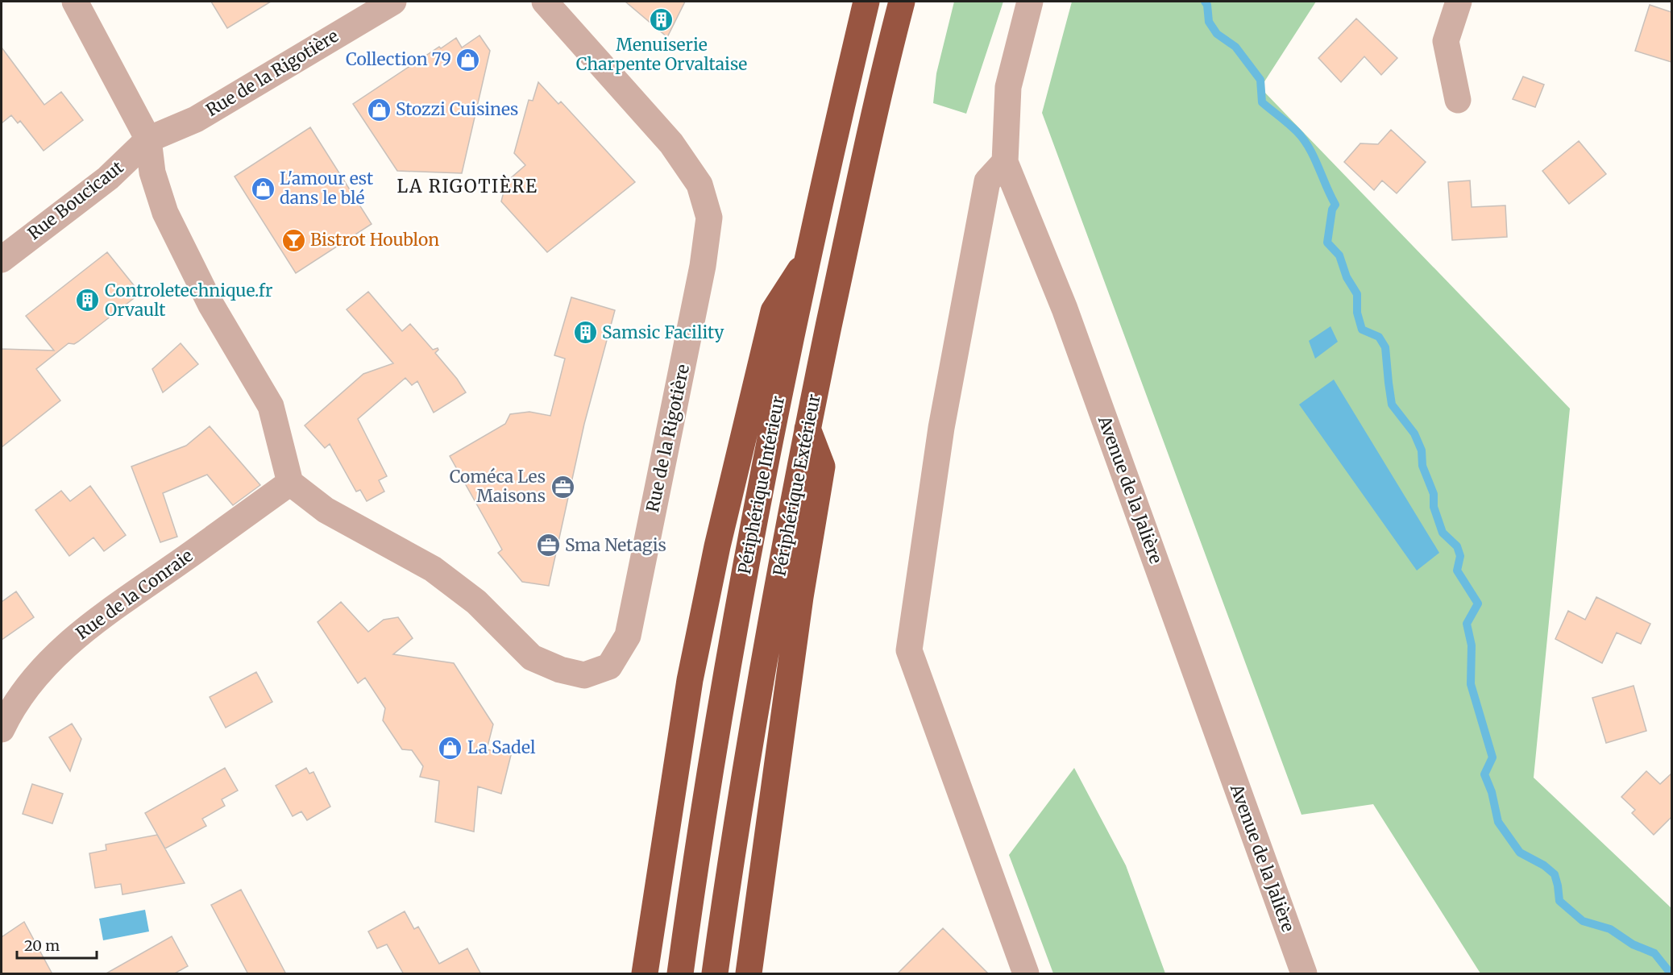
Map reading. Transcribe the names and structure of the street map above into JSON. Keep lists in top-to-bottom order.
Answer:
{
  "streets": {
    "highway": ["Périphérique Intérieur", "Périphérique Extérieur"],
    "street": [
      "Rue de la Rigotière",
      "Rue Boucicaut",
      "Avenue de la Jalière",
      "Rue de la Conraie"
    ]
  },
  "crossings": [
    ["Rue de la Rigotière", "Rue Boucicaut"],
    ["Rue de la Rigotière", "Rue de la Conraie"]
  ],
  "districts": ["LA RIGOTIÈRE"],
  "places": {
    "building": ["Menuiserie Charpente Orvaltaise", "Controletechnique.fr Orvault", "Samsic Facility"],
    "shop": [
      "Collection 79",
      "Stozzi Cuisines",
      "L'amour est dans le blé",
      "La Sadel"
    ],
    "bar": ["Bistrot Houblon"],
    "office": ["Coméca Les Maisons", "Sma Netagis"]
  },
  "scale_bar": "20 m"
}
